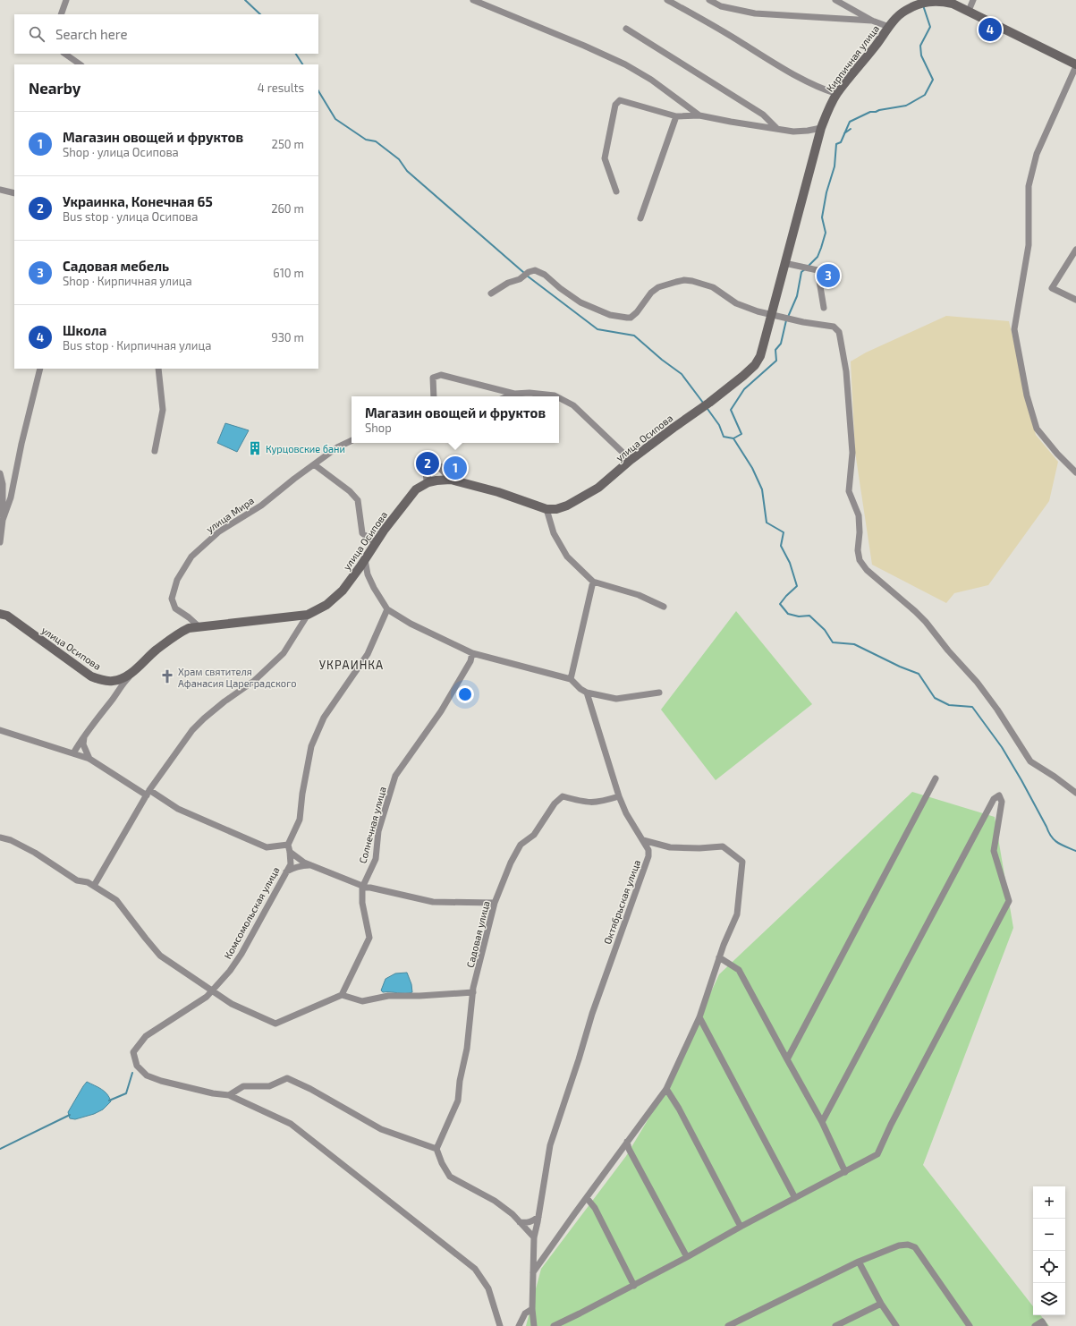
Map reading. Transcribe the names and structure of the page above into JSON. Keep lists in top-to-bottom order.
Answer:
{
  "streets": {
    "main road": ["Кирпичная улица", "улица Осипова"],
    "street": [
      "улица Мира",
      "Солнечная улица",
      "Октябрьская улица",
      "Комсомольская улица",
      "Садовая улица"
    ]
  },
  "crossings": [
    ["Кирпичная улица", "улица Осипова"],
    ["улица Осипова", "улица Мира"],
    ["Октябрьская улица", "Садовая улица"]
  ],
  "districts": ["УКРАИНКА"],
  "places": {
    "building": ["Курцовские бани"],
    "church": ["Храм святителя Афанасия Цареградского"]
  },
  "page": {
    "search": "Search here",
    "pins": [
      "4",
      "3",
      "2",
      "1"
    ],
    "heading": ["Nearby", "4 results"],
    "list": [
      {
        "mark": "1",
        "name": "Магазин овощей и фруктов",
        "note": "Shop · улица Осипова",
        "value": "250 m"
      },
      {
        "mark": "2",
        "name": "Украинка, Конечная 65",
        "note": "Bus stop · улица Осипова",
        "value": "260 m"
      },
      {
        "mark": "3",
        "name": "Садовая мебель",
        "note": "Shop · Кирпичная улица",
        "value": "610 m"
      },
      {
        "mark": "4",
        "name": "Школа",
        "note": "Bus stop · Кирпичная улица",
        "value": "930 m"
      }
    ],
    "popup": ["Магазин овощей и фруктов", "Shop"],
    "map_buttons": ["+", "−"]
  }
}
